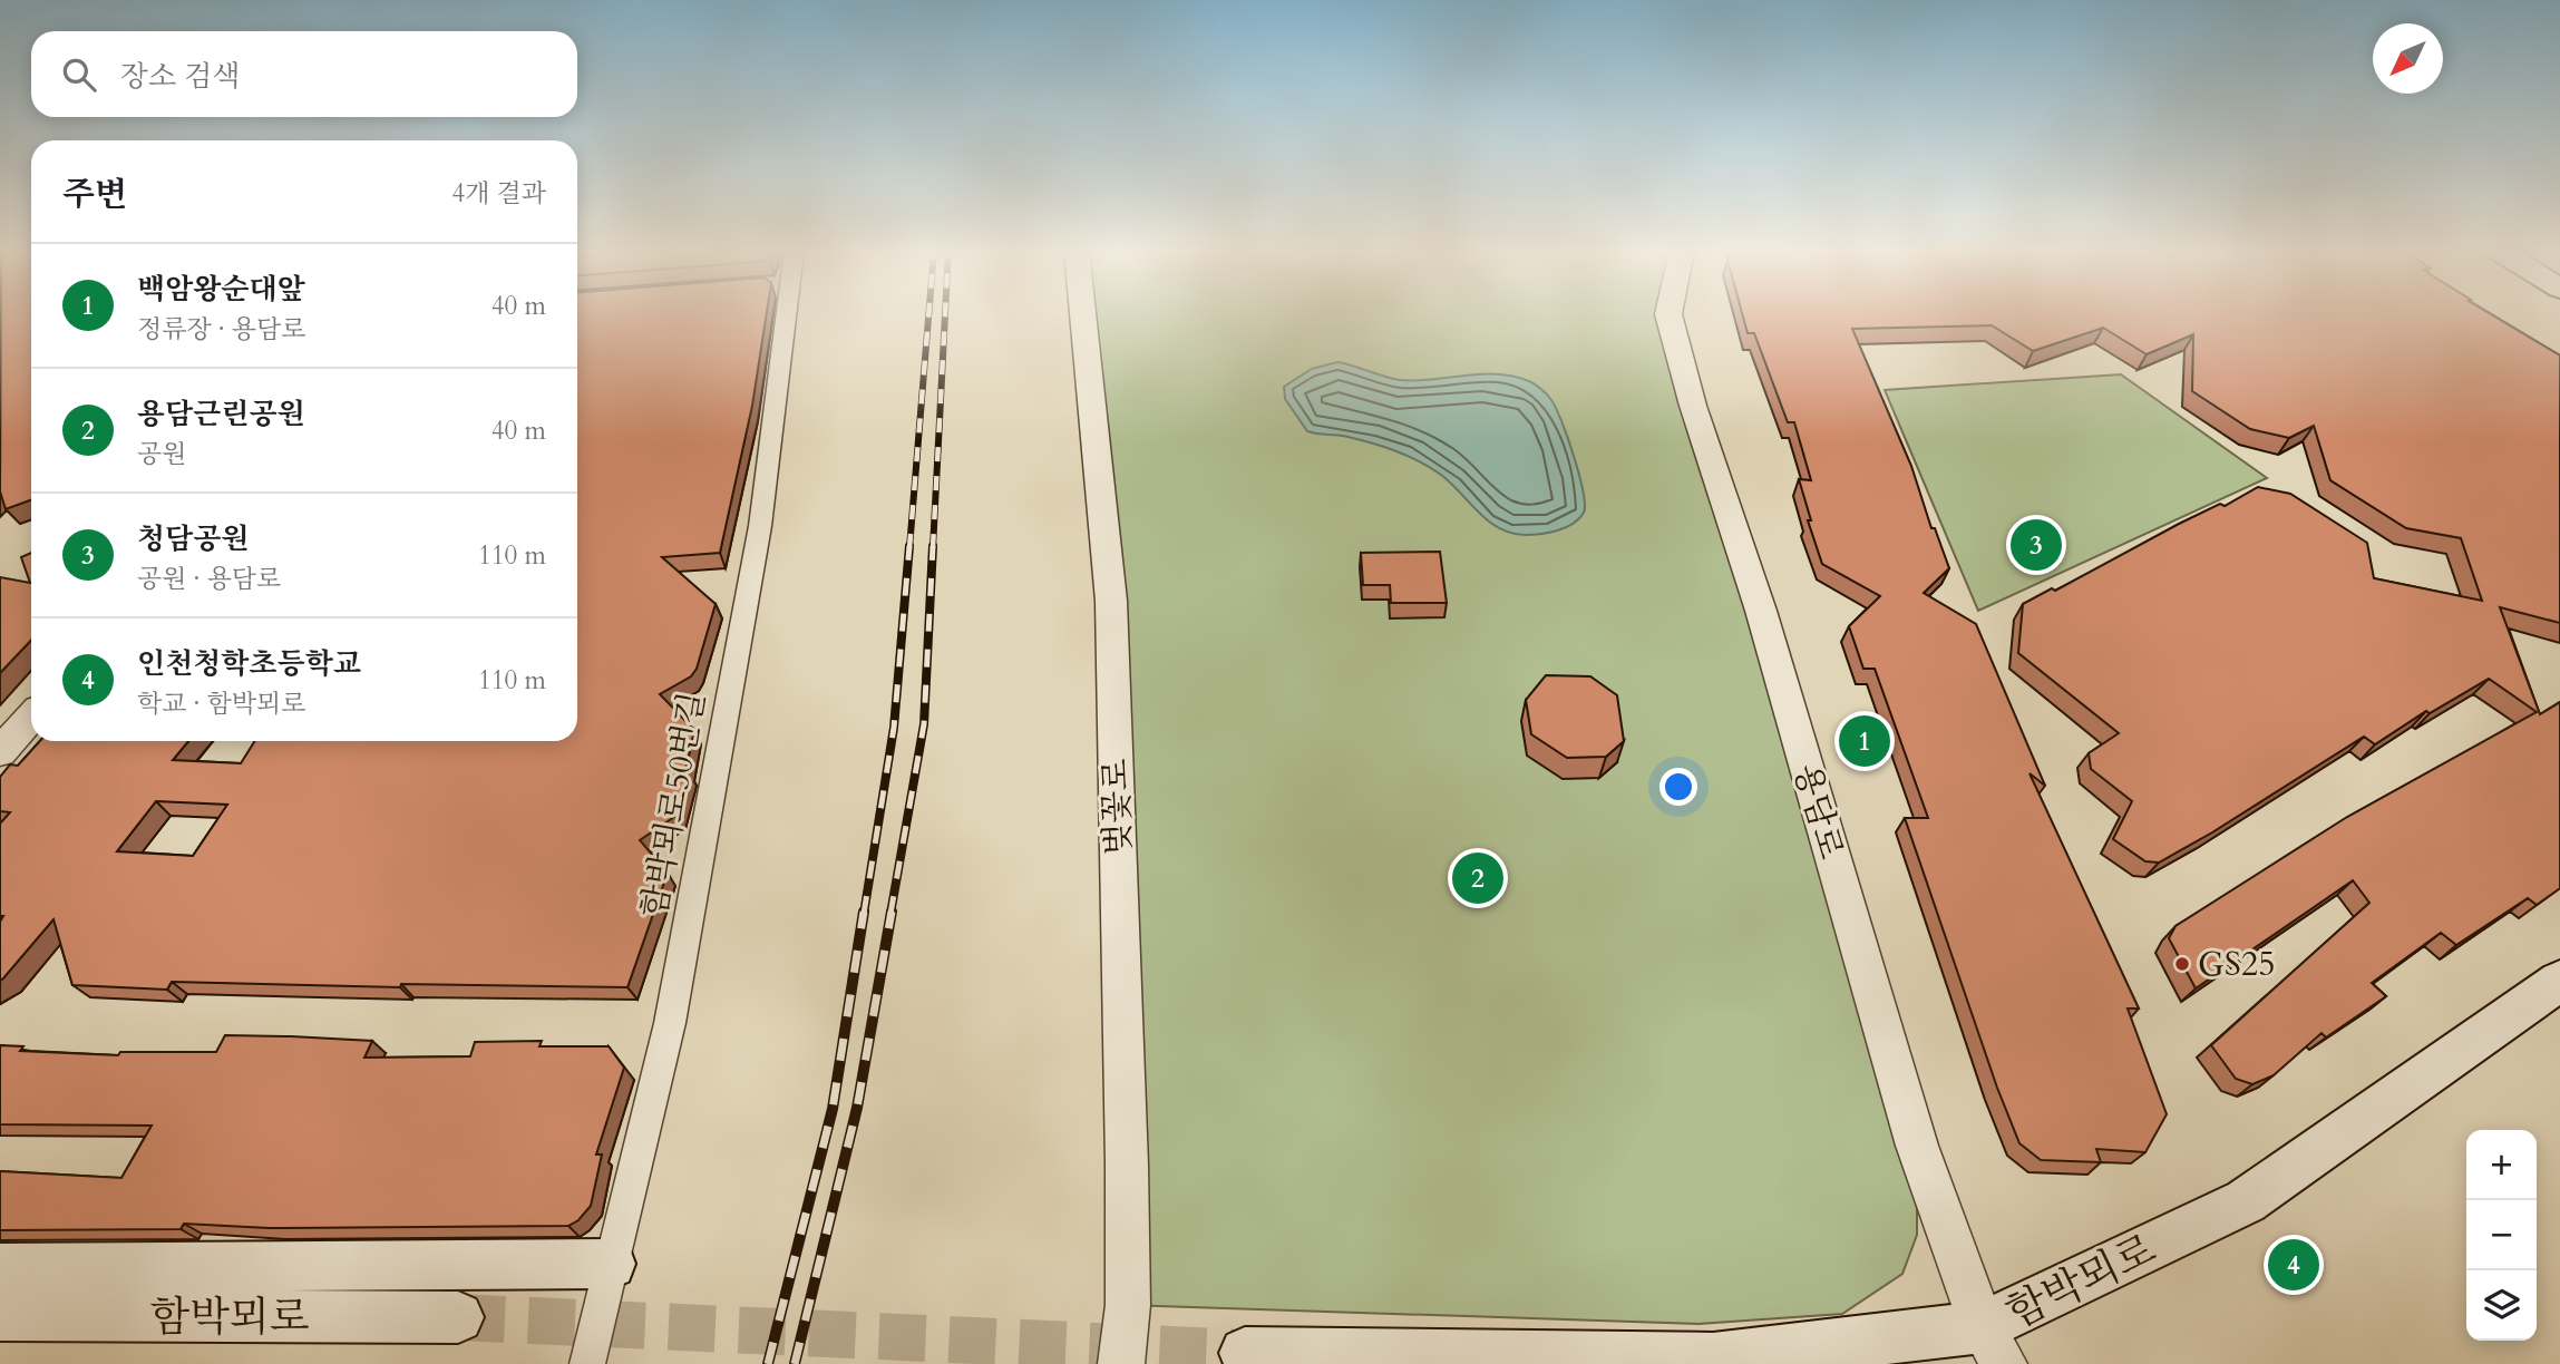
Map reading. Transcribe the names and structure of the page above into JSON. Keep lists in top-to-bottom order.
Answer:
{
  "streets": {
    "main road": ["함박뫼로"],
    "street": ["함박뫼로50번길", "벚꽃로", "용담로"]
  },
  "crossings": [
    ["용담로", "함박뫼로"]
  ],
  "places": ["GS25"],
  "north": "bottom left",
  "page": {
    "search": "장소 검색",
    "heading": ["주변", "4개 결과"],
    "list": [
      {
        "mark": "1",
        "name": "백암왕순대앞",
        "note": "정류장 · 용담로",
        "value": "40 m"
      },
      {
        "mark": "2",
        "name": "용담근린공원",
        "note": "공원",
        "value": "40 m"
      },
      {
        "mark": "3",
        "name": "청담공원",
        "note": "공원 · 용담로",
        "value": "110 m"
      },
      {
        "mark": "4",
        "name": "인천청학초등학교",
        "note": "학교 · 함박뫼로",
        "value": "110 m"
      }
    ],
    "pins": [
      "3",
      "1",
      "2",
      "4"
    ],
    "map_buttons": ["+", "−"]
  }
}
